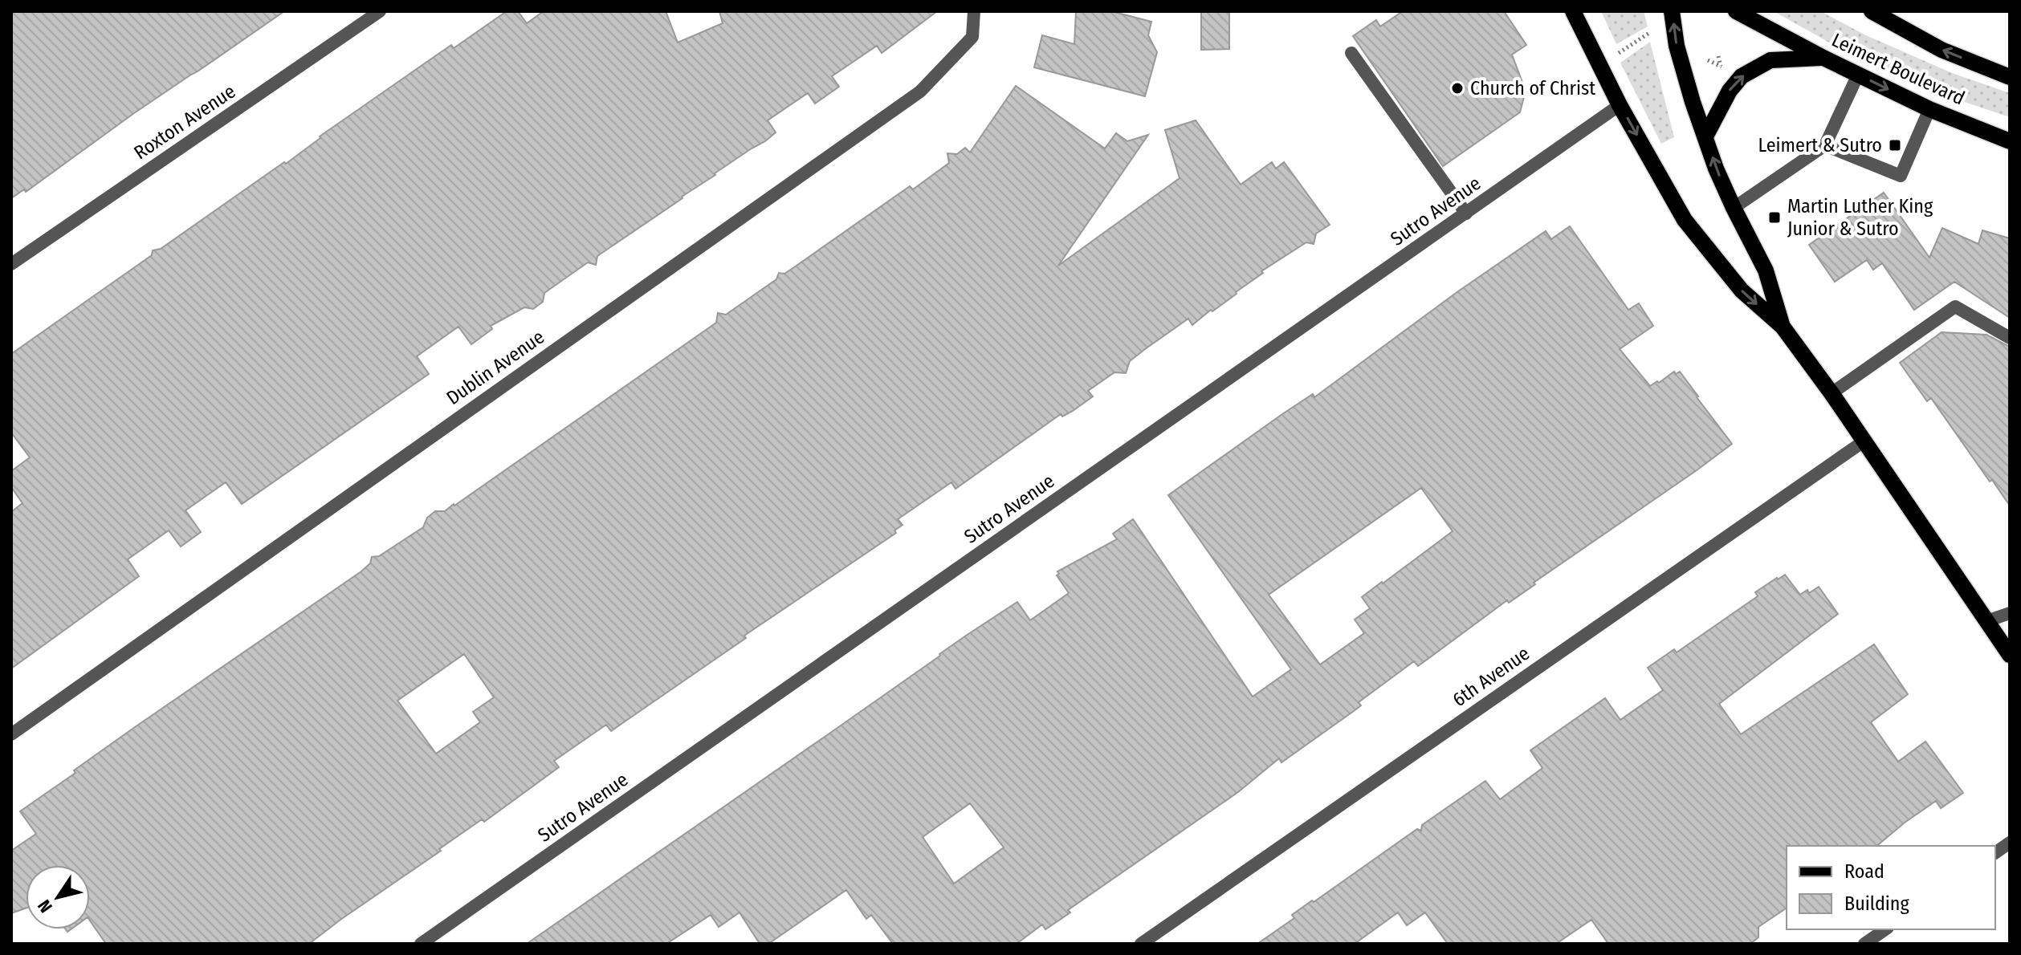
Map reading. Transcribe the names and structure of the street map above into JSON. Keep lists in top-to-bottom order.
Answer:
{
  "streets": {
    "main road": ["Leimert Boulevard"],
    "street": [
      "Roxton Avenue",
      "Sutro Avenue",
      "Dublin Avenue",
      "6th Avenue"
    ]
  },
  "places": {
    "other": ["Church of Christ"],
    "transit": ["Leimert & Sutro", "Martin Luther King Junior & Sutro"]
  },
  "legend": ["Road", "Building"],
  "north": "bottom left"
}
